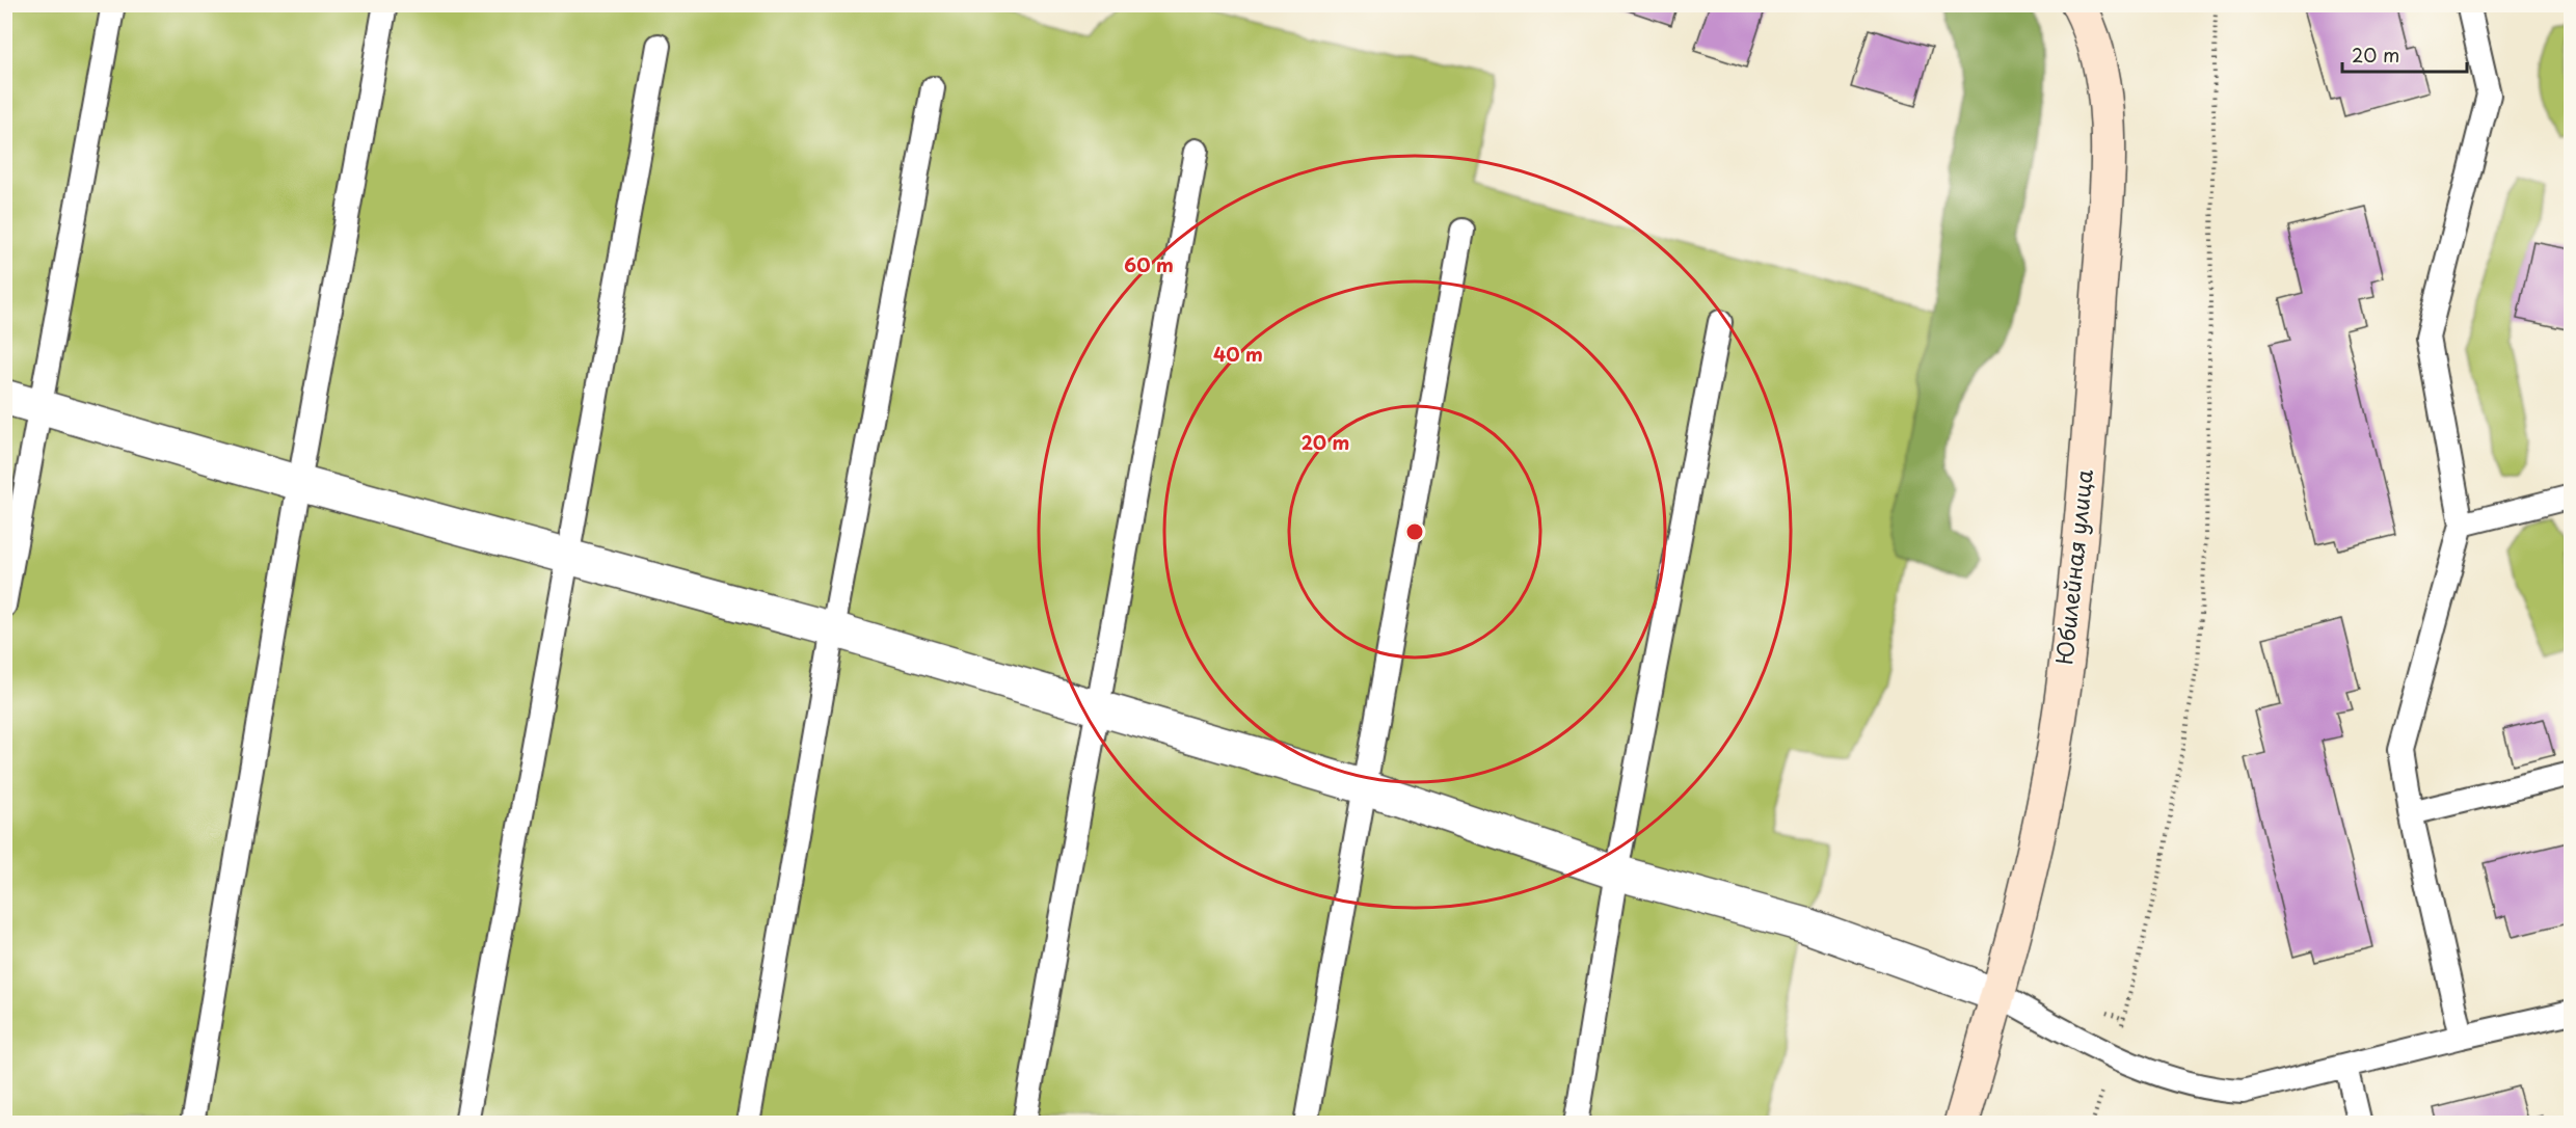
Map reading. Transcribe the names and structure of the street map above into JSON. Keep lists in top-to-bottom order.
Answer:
{
  "streets": {
    "street": ["Юбилейная улица"]
  },
  "scale_bar": "20 m",
  "rings": ["60 m", "40 m", "20 m"]
}
